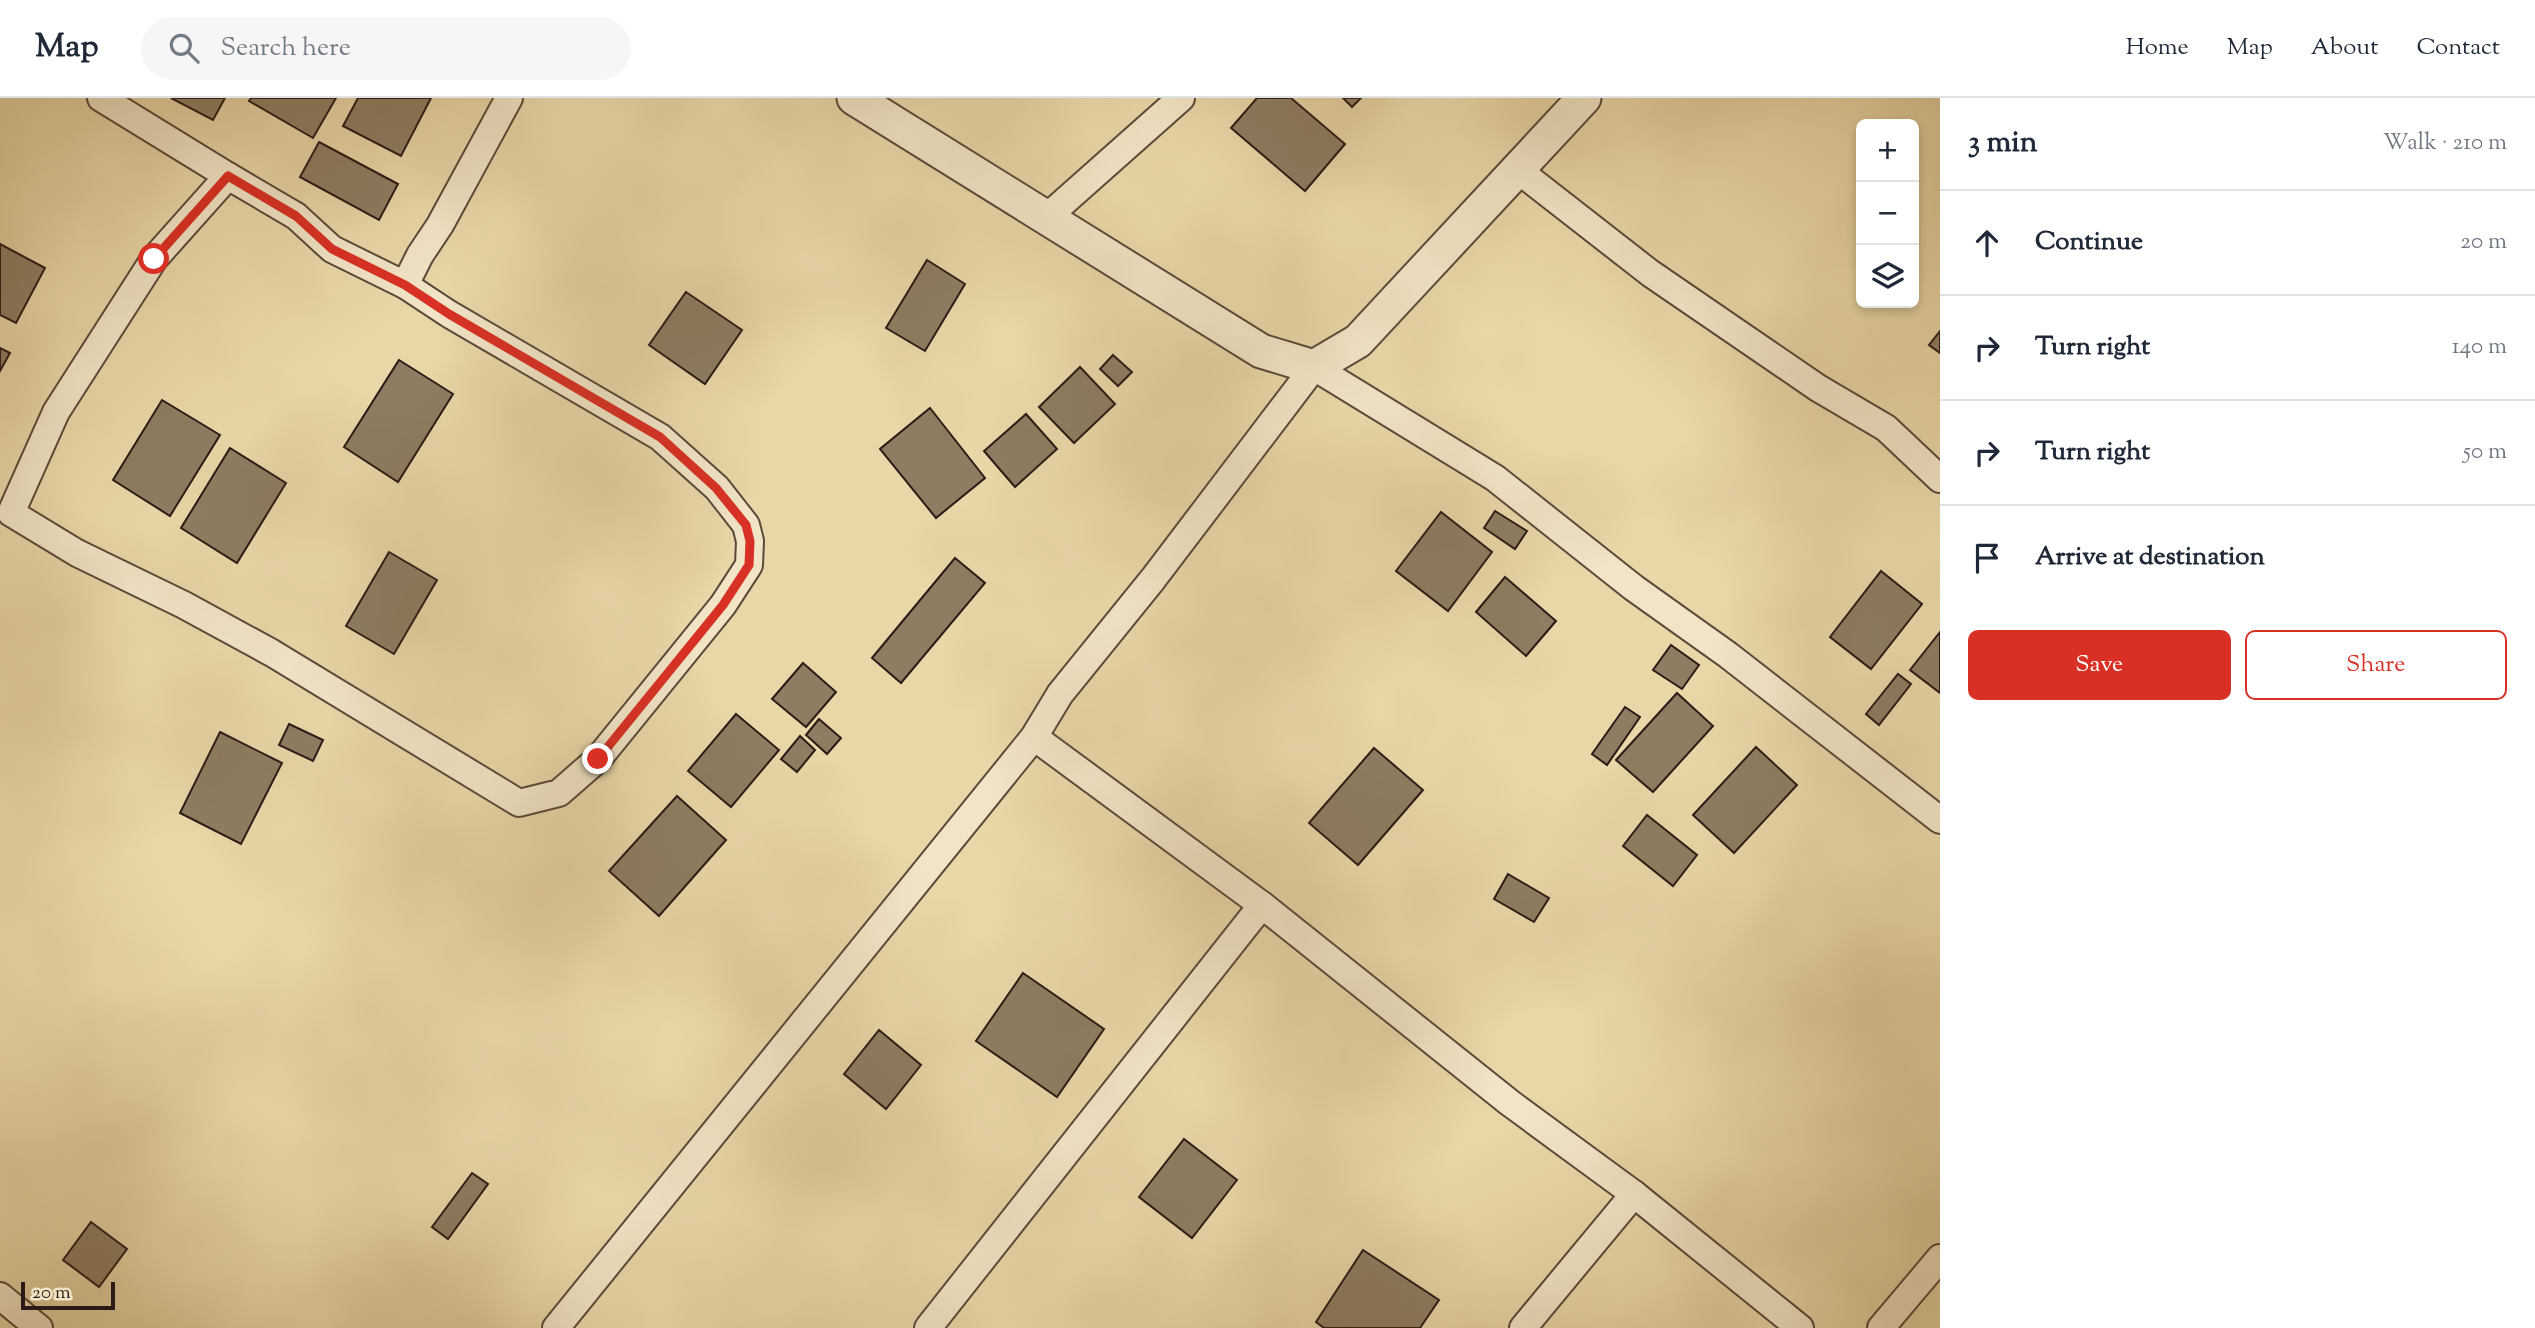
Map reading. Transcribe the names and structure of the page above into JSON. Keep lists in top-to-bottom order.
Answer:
{
  "scale_bar": "20 m",
  "page": {
    "header": "Map",
    "search": "Search here",
    "nav": [
      "Home",
      "Map",
      "About",
      "Contact"
    ],
    "heading": ["3 min", "Walk · 210 m"],
    "map_buttons": ["+", "−"],
    "list": [
      ["Continue", "20 m"],
      ["Turn right", "140 m"],
      ["Turn right", "50 m"],
      "Arrive at destination"
    ],
    "buttons": ["Save", "Share"],
    "scale": "20 m"
  }
}
